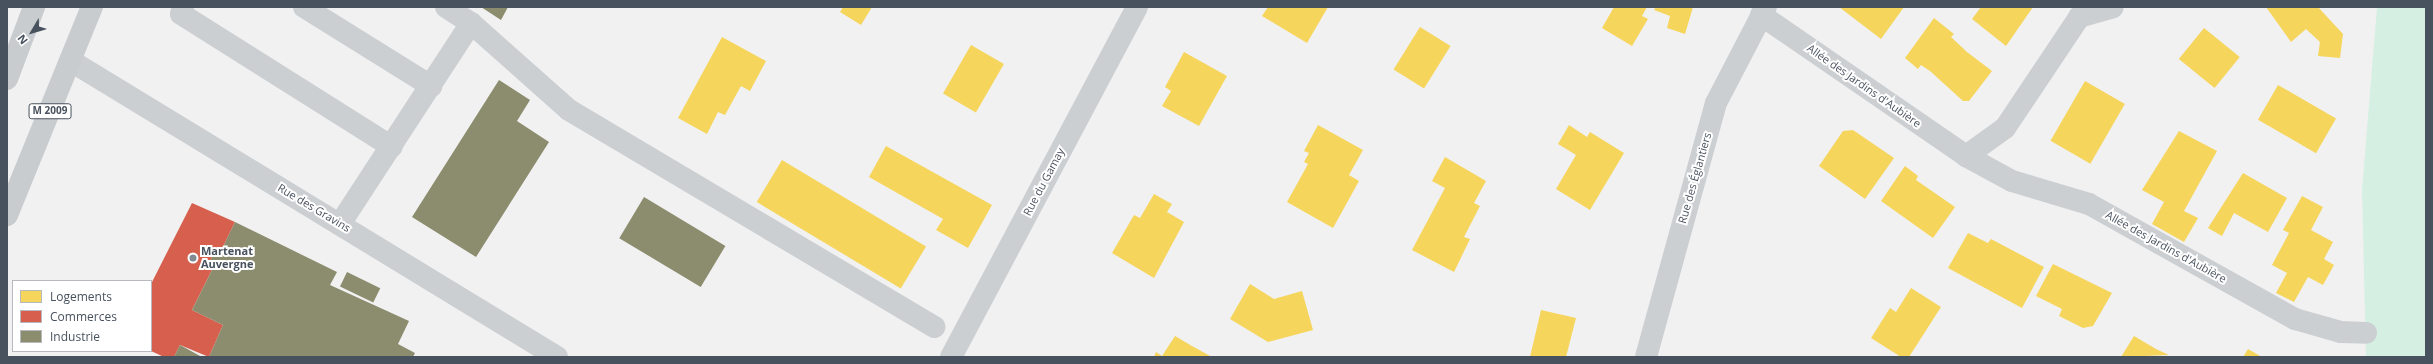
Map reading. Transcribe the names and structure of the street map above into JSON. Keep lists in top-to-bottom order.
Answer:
{
  "streets": {
    "main road": ["M 2009"],
    "street": [
      "Allée des Jardins d'Aubière",
      "Rue des Églantiers",
      "Rue du Gamay",
      "Rue des Gravins"
    ]
  },
  "crossings": [
    ["Allée des Jardins d'Aubière", "Rue des Églantiers"],
    ["M 2009", "Rue des Gravins"]
  ],
  "places": ["Martenat Auvergne"],
  "legend": ["Logements", "Commerces", "Industrie"],
  "north": "bottom left"
}
